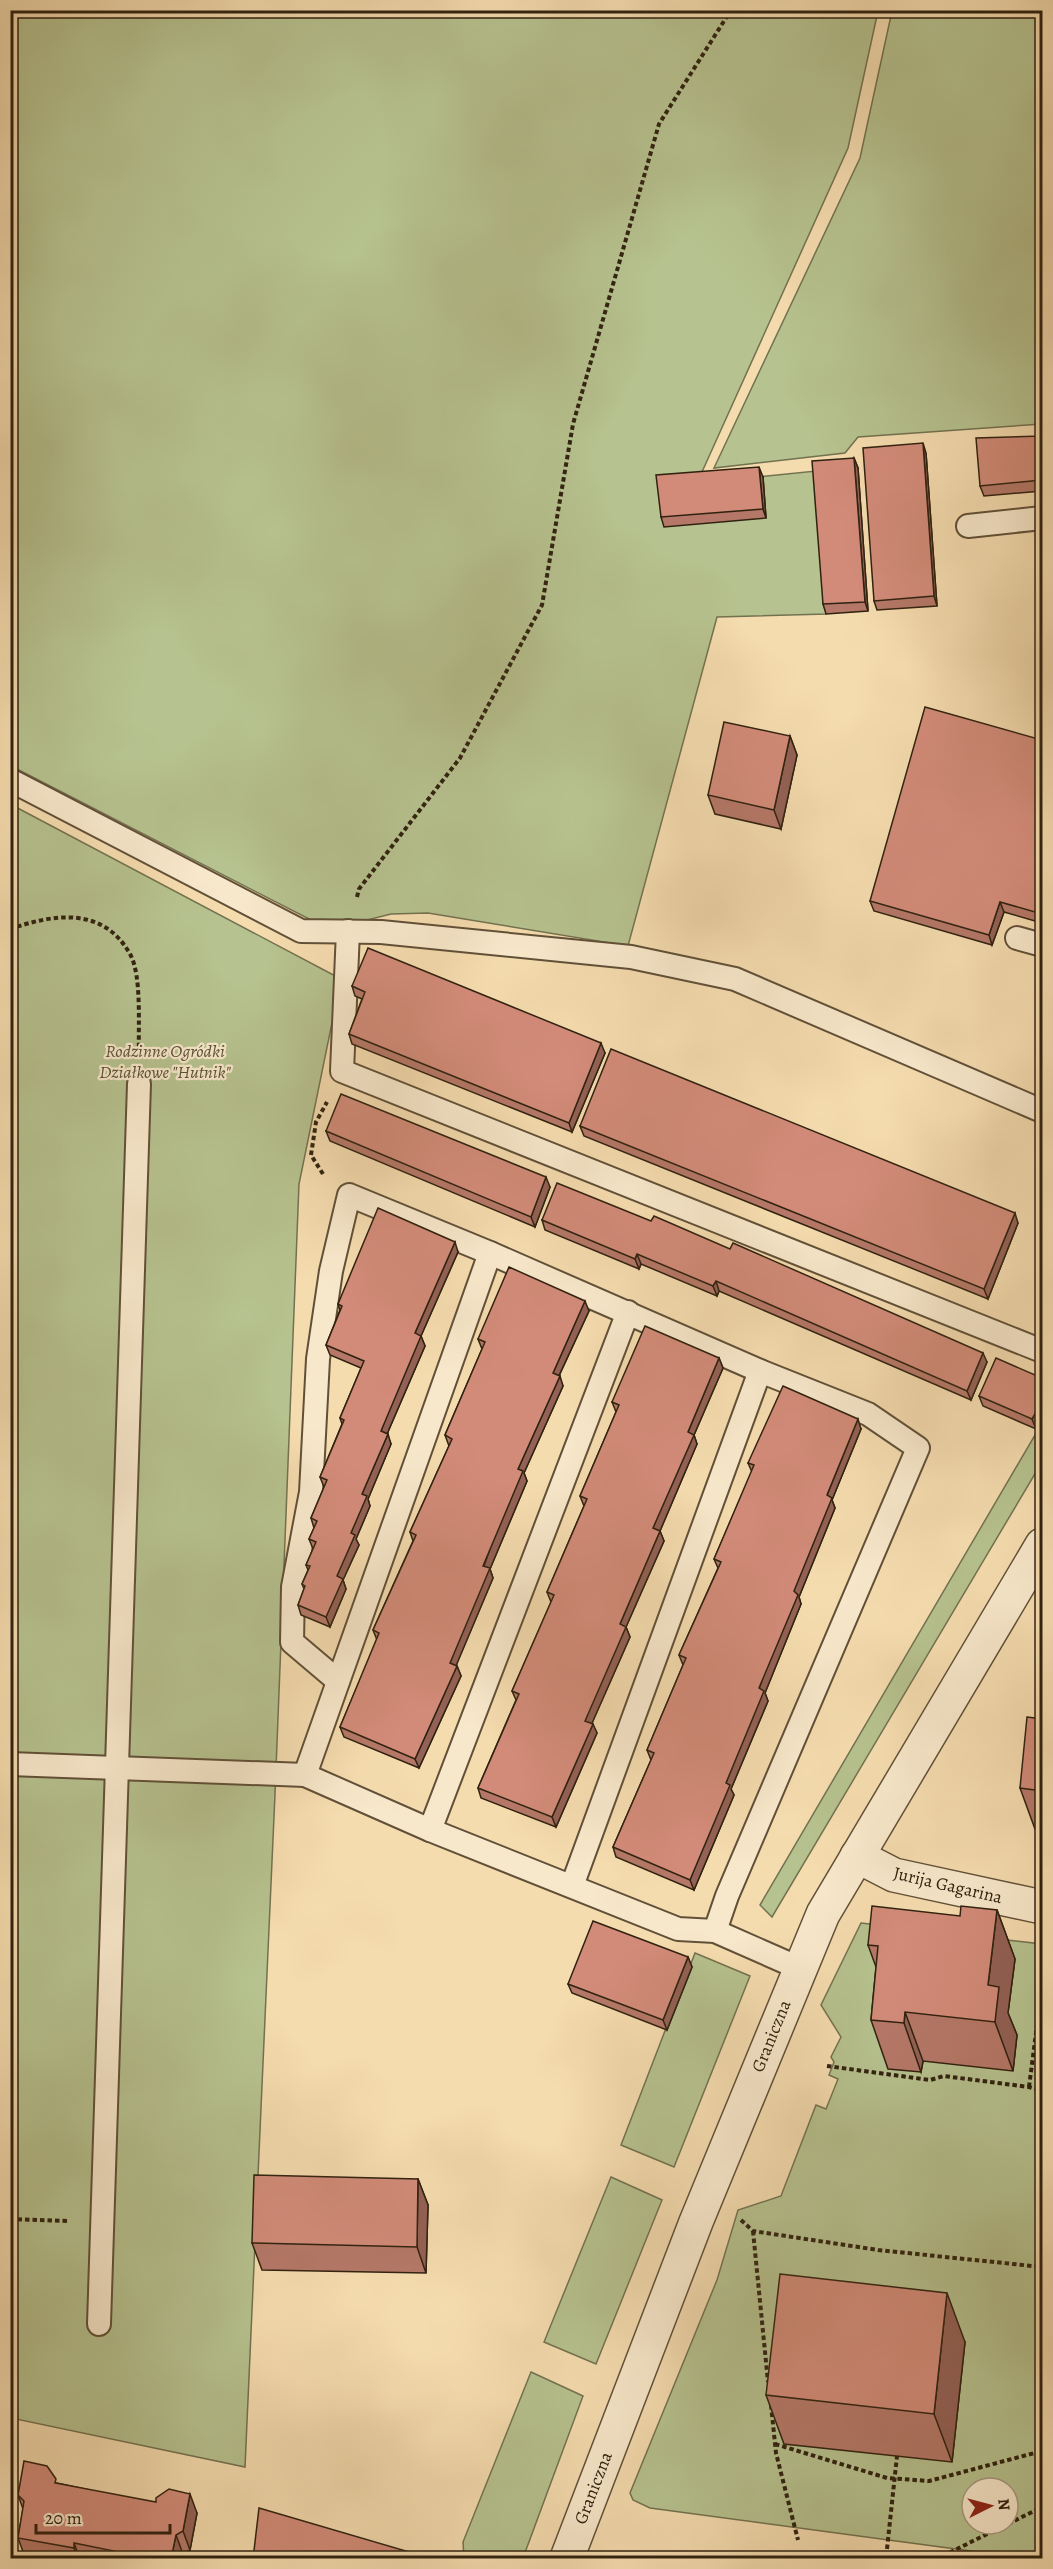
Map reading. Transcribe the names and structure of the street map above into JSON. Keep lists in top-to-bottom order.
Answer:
{
  "streets": {
    "street": ["Jurija Gagarina", "Graniczna"]
  },
  "crossings": [
    ["Jurija Gagarina", "Graniczna"]
  ],
  "parks": ["Rodzinne Ogródki Działkowe \"Hutnik\""],
  "scale_bar": "20 m",
  "north": "right"
}
